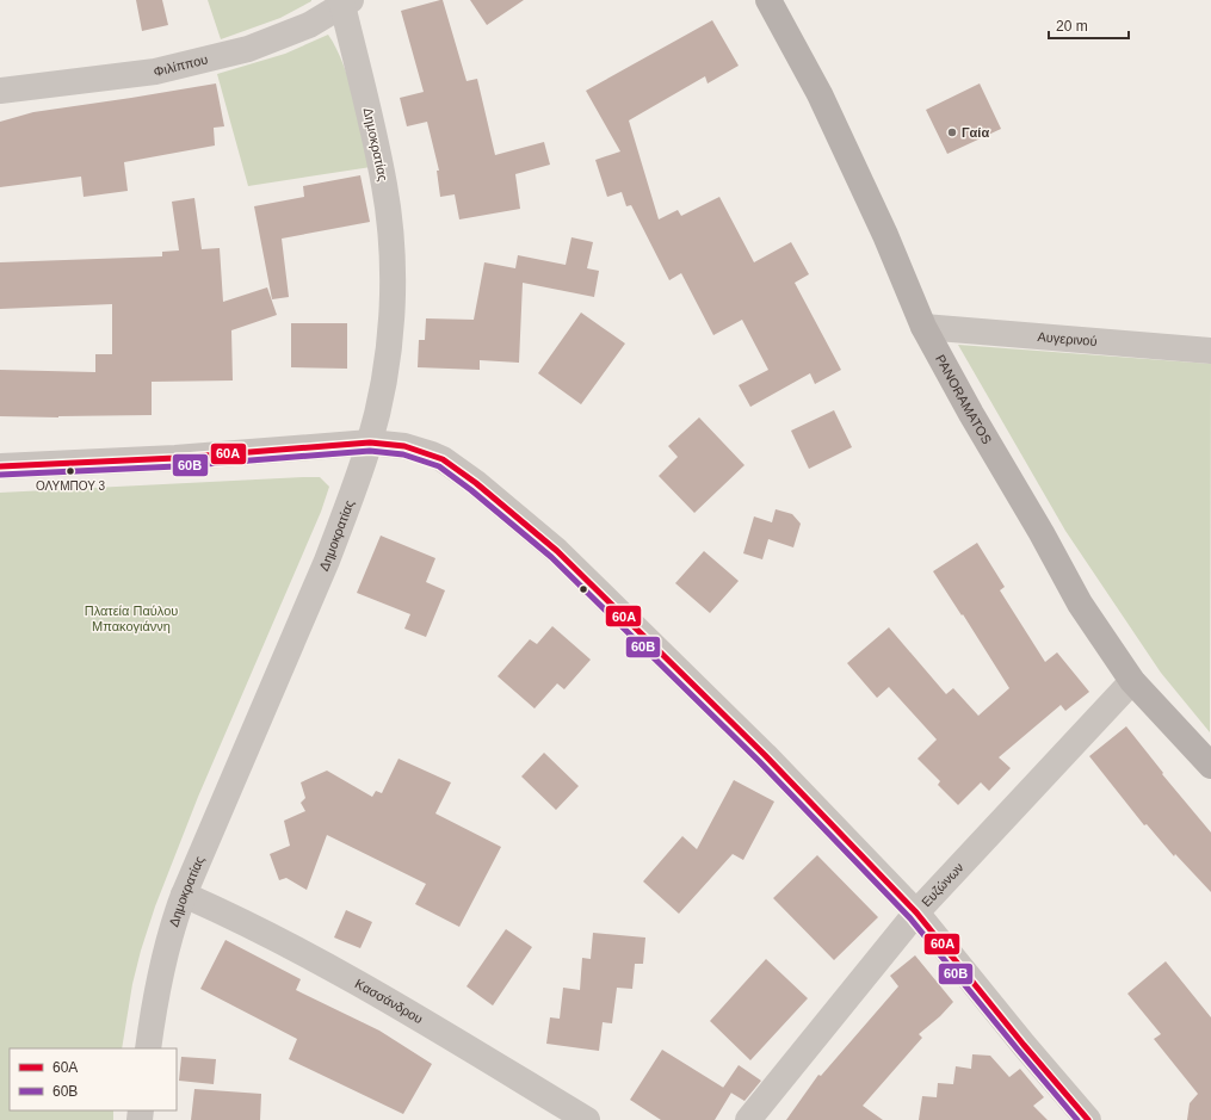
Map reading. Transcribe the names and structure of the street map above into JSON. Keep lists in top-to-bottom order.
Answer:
{
  "streets": {
    "main road": ["PANORAMATOS"],
    "street": [
      "Φιλίππου",
      "Δημοκρατίας",
      "Αυγερινού",
      "Ευζώνων",
      "Κασσάνδρου"
    ]
  },
  "crossings": [
    ["Φιλίππου", "Δημοκρατίας"],
    ["Δημοκρατίας", "Κασσάνδρου"],
    ["Αυγερινού", "PANORAMATOS"],
    ["PANORAMATOS", "Ευζώνων"]
  ],
  "parks": ["Πλατεία Παύλου Μπακογιάννη"],
  "places": ["Γαία", "ΟΛΥΜΠΟΥ 3"],
  "lines": ["transit line 60Α", "transit line 60Β"],
  "legend": ["60Α", "60Β"],
  "scale_bar": "20 m"
}
